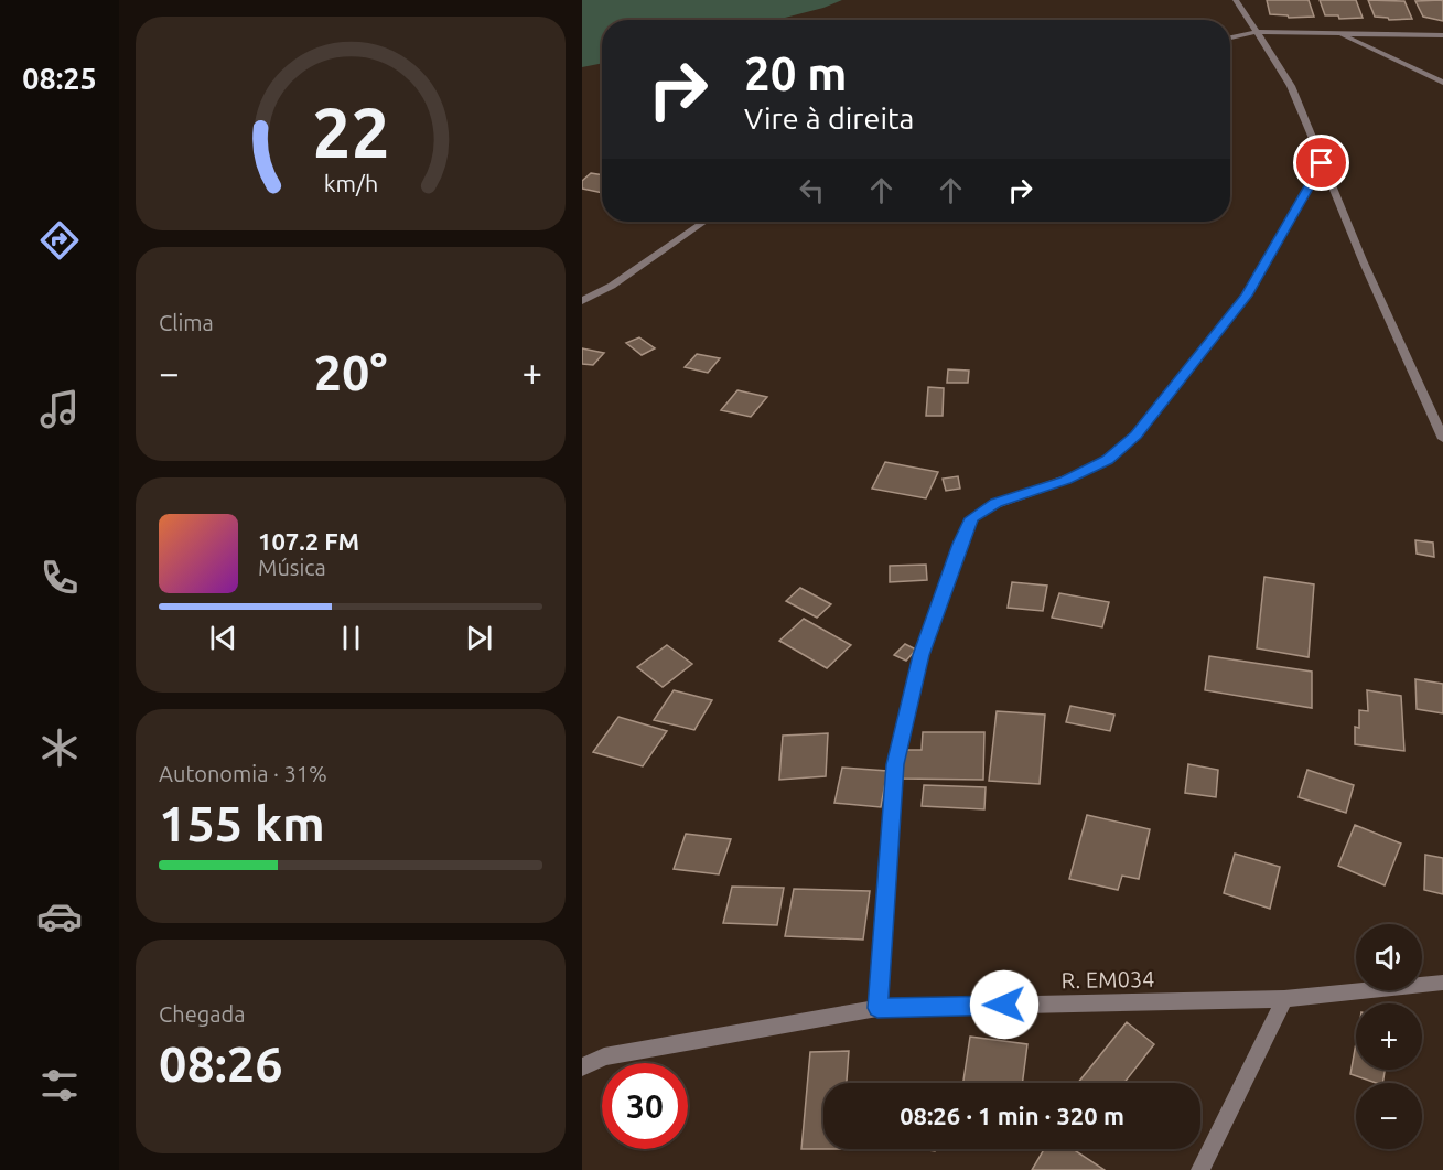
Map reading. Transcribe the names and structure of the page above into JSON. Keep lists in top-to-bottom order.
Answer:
{
  "streets": {
    "street": ["R. EM034"]
  },
  "page": {
    "tabs": "08:25",
    "turn": ["20 m", "Vire à direita"],
    "tile": [
      "Clima",
      ["Autonomia · 31%", "155 km"],
      ["Chegada", "08:26"]
    ],
    "heat": ["−", "20°", "+"],
    "song": ["107.2 FM", "Música"],
    "map_buttons": ["+", "−"],
    "limit": "30",
    "trip": "08:26 · 1 min · 320 m",
    "gauge": ["22", "km/h"]
  }
}
